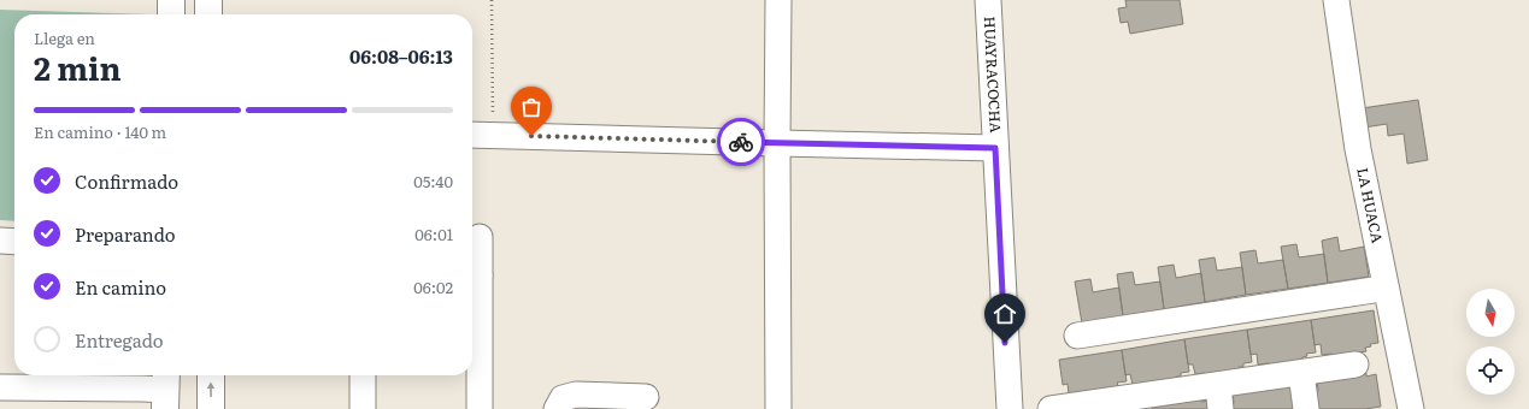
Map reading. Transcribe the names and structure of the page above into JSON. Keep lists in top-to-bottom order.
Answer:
{
  "streets": {
    "street": ["HUAYRACOCHA", "LA HUACA"]
  },
  "north": "bottom",
  "page": {
    "heading": ["2 min", "Llega en", "06:08–06:13"],
    "bar": "En camino · 140 m",
    "list": [
      ["Confirmado", "05:40"],
      ["Preparando", "06:01"],
      ["En camino", "06:02"],
      "Entregado"
    ]
  }
}
